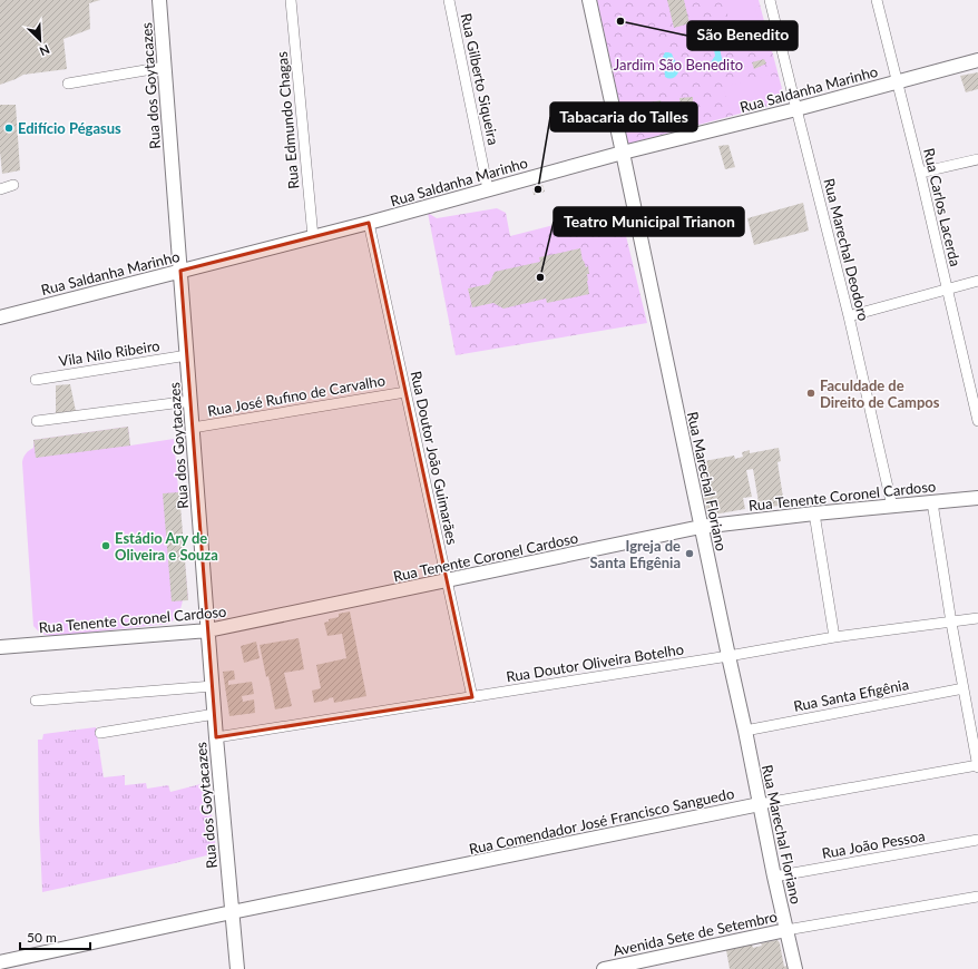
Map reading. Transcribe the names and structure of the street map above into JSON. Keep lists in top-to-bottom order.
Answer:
{
  "streets": {
    "main road": [
      "Rua dos Goytacazes",
      "Rua Saldanha Marinho",
      "Rua Marechal Floriano",
      "Rua Tenente Coronel Cardoso",
      "Rua Comendador José Francisco Sanguedo",
      "Avenida Sete de Setembro"
    ],
    "street": [
      "Rua Gilberto Siqueira",
      "Rua Edmundo Chagas",
      "Rua Carlos Lacerda",
      "Rua Marechal Deodoro",
      "Vila Nilo Ribeiro",
      "Rua José Rufino de Carvalho",
      "Rua Doutor João Guimarães",
      "Rua Doutor Oliveira Botelho",
      "Rua Santa Efigênia",
      "Rua João Pessoa"
    ]
  },
  "crossings": [
    ["Rua Gilberto Siqueira", "Rua Saldanha Marinho"],
    ["Rua dos Goytacazes", "Rua Saldanha Marinho"],
    ["Rua dos Goytacazes", "Vila Nilo Ribeiro"],
    ["Rua dos Goytacazes", "Rua José Rufino de Carvalho"],
    ["Rua dos Goytacazes", "Rua Tenente Coronel Cardoso"],
    ["Rua dos Goytacazes", "Rua Doutor Oliveira Botelho"],
    ["Rua dos Goytacazes", "Rua Comendador José Francisco Sanguedo"],
    ["Rua Saldanha Marinho", "Rua Edmundo Chagas"],
    ["Rua Saldanha Marinho", "Rua Carlos Lacerda"],
    ["Rua Saldanha Marinho", "Rua Marechal Deodoro"],
    ["Rua Saldanha Marinho", "Rua Doutor João Guimarães"],
    ["Rua Saldanha Marinho", "Rua Marechal Floriano"],
    ["Rua Marechal Deodoro", "Rua Tenente Coronel Cardoso"],
    ["Rua José Rufino de Carvalho", "Rua Doutor João Guimarães"],
    ["Rua Doutor João Guimarães", "Rua Tenente Coronel Cardoso"],
    ["Rua Doutor João Guimarães", "Rua Doutor Oliveira Botelho"],
    ["Rua Marechal Floriano", "Rua Tenente Coronel Cardoso"],
    ["Rua Marechal Floriano", "Rua Doutor Oliveira Botelho"],
    ["Rua Marechal Floriano", "Rua Santa Efigênia"],
    ["Rua Marechal Floriano", "Rua Comendador José Francisco Sanguedo"],
    ["Rua Marechal Floriano", "Rua João Pessoa"],
    ["Rua Marechal Floriano", "Avenida Sete de Setembro"]
  ],
  "parks": ["Jardim São Benedito"],
  "places": [
    "São Benedito",
    "Edifício Pégasus",
    "Tabacaria do Talles",
    "Teatro Municipal Trianon",
    "Faculdade de Direito de Campos",
    "Estádio Ary de Oliveira e Souza",
    "Igreja de Santa Efigênia"
  ],
  "scale_bar": "50 m",
  "north": "bottom right"
}
